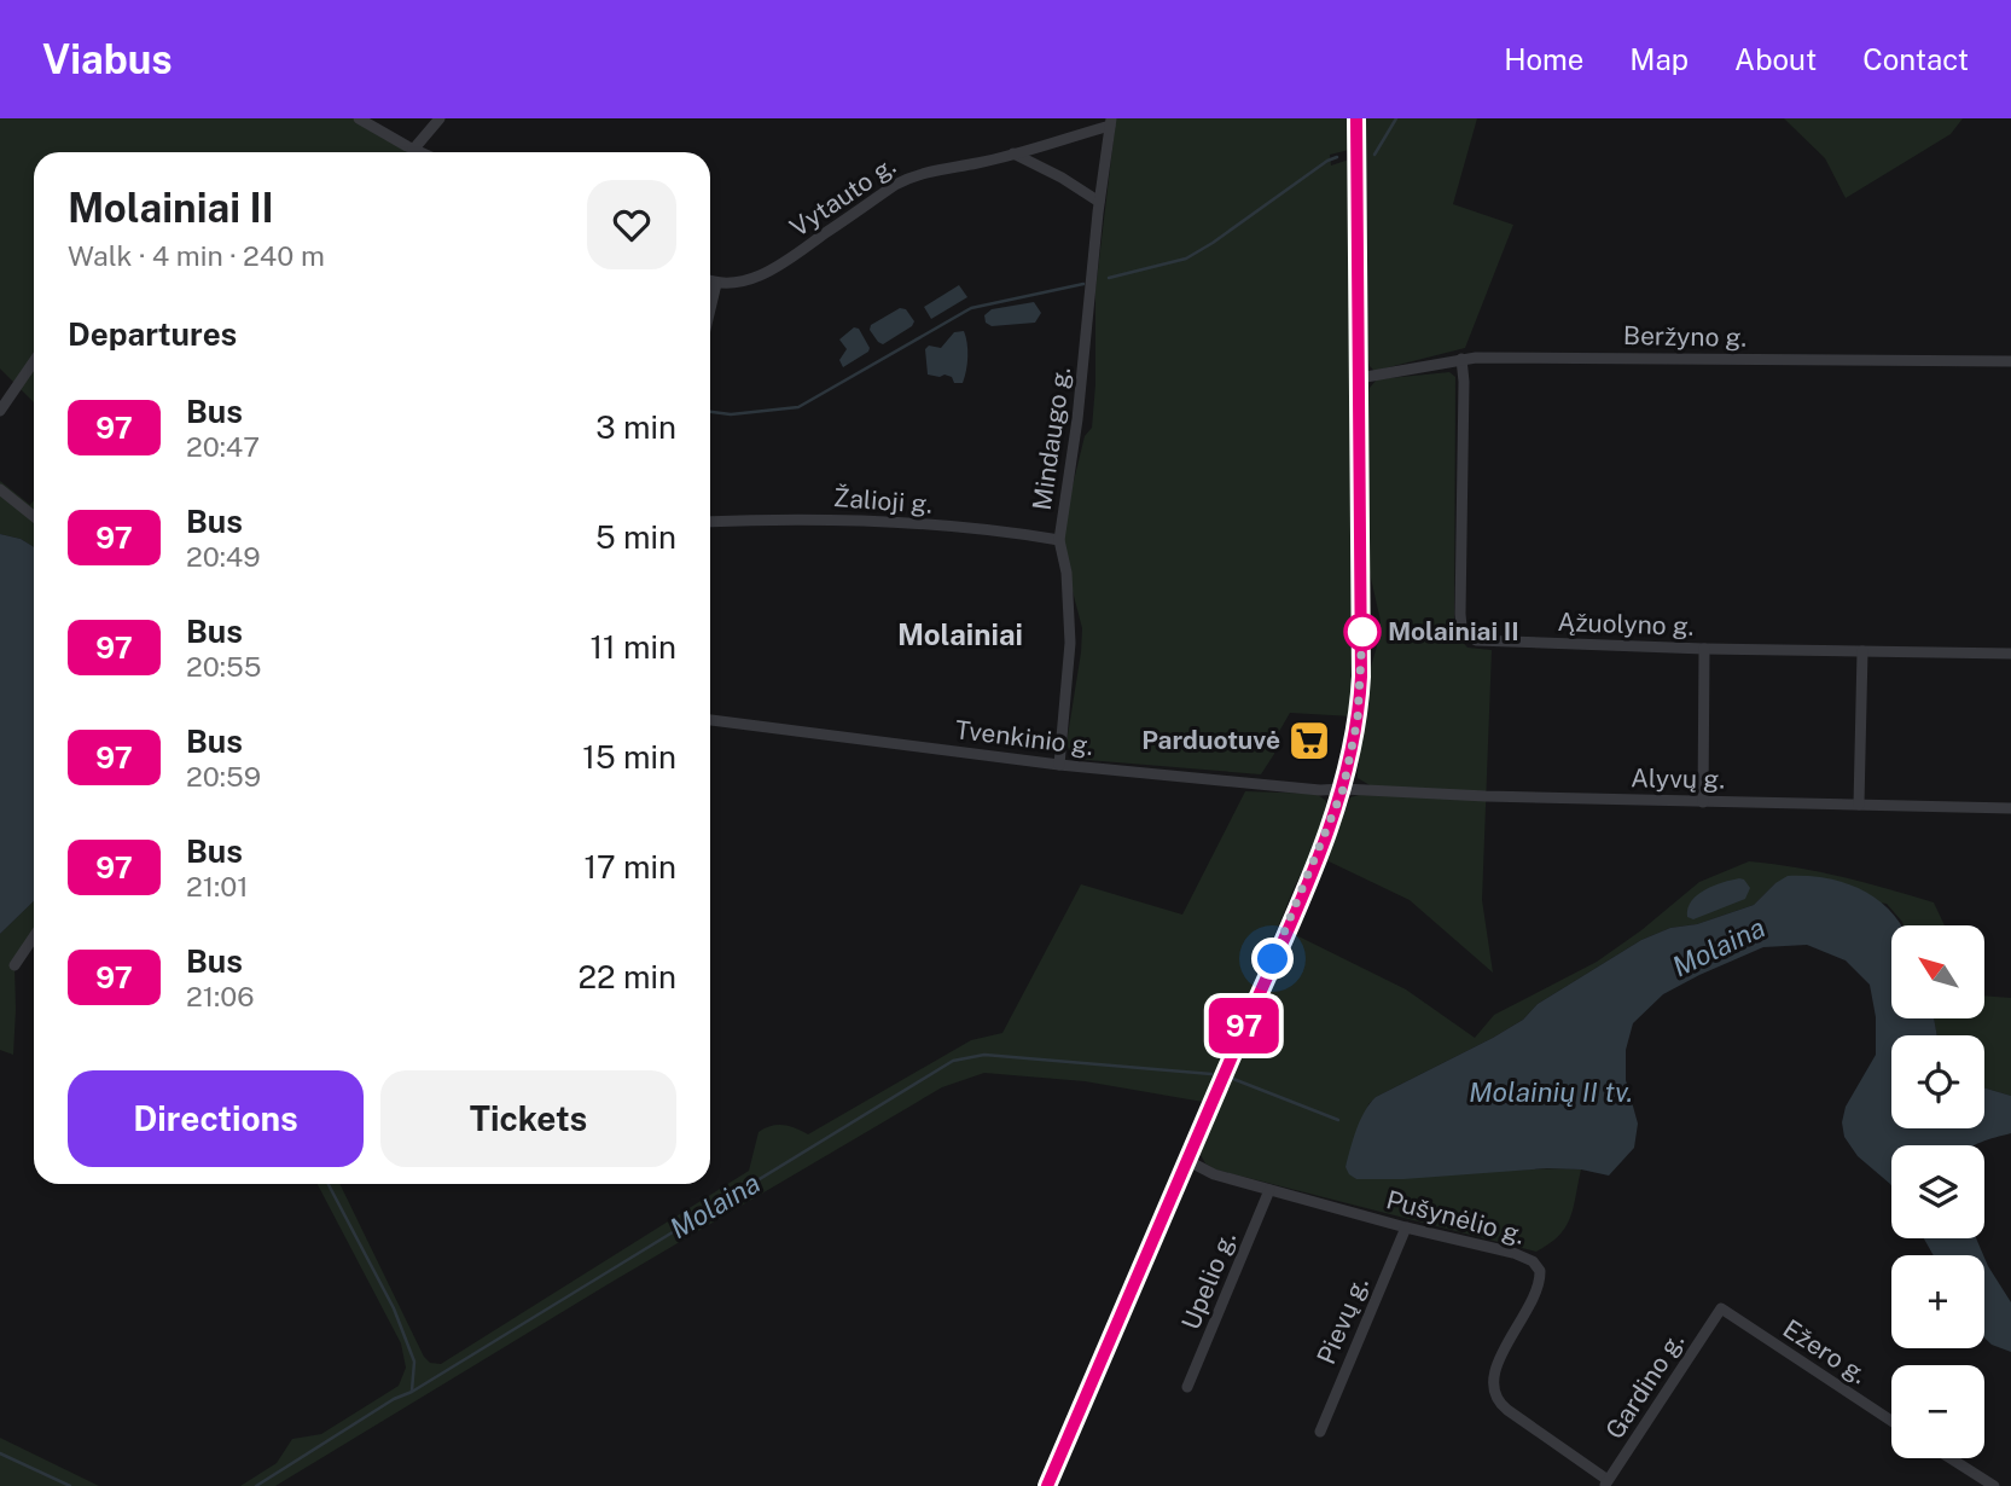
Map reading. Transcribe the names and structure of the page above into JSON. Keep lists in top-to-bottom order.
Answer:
{
  "streets": {
    "street": [
      "Vytauto g.",
      "Beržyno g.",
      "Mindaugo g.",
      "Žalioji g.",
      "Ąžuolyno g.",
      "Tvenkinio g.",
      "Alyvų g.",
      "Pušynėlio g.",
      "Upelio g.",
      "Pievų g.",
      "Ežero g.",
      "Gardino g."
    ]
  },
  "crossings": [
    ["Vytauto g.", "Mindaugo g."],
    ["Beržyno g.", "Ąžuolyno g."],
    ["Mindaugo g.", "Žalioji g."],
    ["Mindaugo g.", "Tvenkinio g."],
    ["Tvenkinio g.", "Alyvų g."],
    ["Pušynėlio g.", "Upelio g."],
    ["Pušynėlio g.", "Pievų g."],
    ["Pušynėlio g.", "Gardino g."],
    ["Ežero g.", "Gardino g."]
  ],
  "districts": ["Molainiai"],
  "water": ["Molaina", "Molainių II tv."],
  "places": {
    "other": ["Molainiai II"],
    "supermarket": ["Parduotuvė"]
  },
  "lines": ["bus line 97"],
  "north": "top left",
  "page": {
    "header": "Viabus",
    "nav": [
      "Home",
      "Map",
      "About",
      "Contact"
    ],
    "on_map": "97",
    "heading": [
      ["Molainiai II", "Walk · 4 min · 240 m"],
      "Departures"
    ],
    "list": [
      {
        "mark": "97",
        "name": "Bus",
        "note": "20:47",
        "value": "3 min"
      },
      {
        "mark": "97",
        "name": "Bus",
        "note": "20:49",
        "value": "5 min"
      },
      {
        "mark": "97",
        "name": "Bus",
        "note": "20:55",
        "value": "11 min"
      },
      {
        "mark": "97",
        "name": "Bus",
        "note": "20:59",
        "value": "15 min"
      },
      {
        "mark": "97",
        "name": "Bus",
        "note": "21:01",
        "value": "17 min"
      },
      {
        "mark": "97",
        "name": "Bus",
        "note": "21:06",
        "value": "22 min"
      }
    ],
    "map_buttons": ["+", "−"],
    "buttons": ["Directions", "Tickets"]
  }
}
